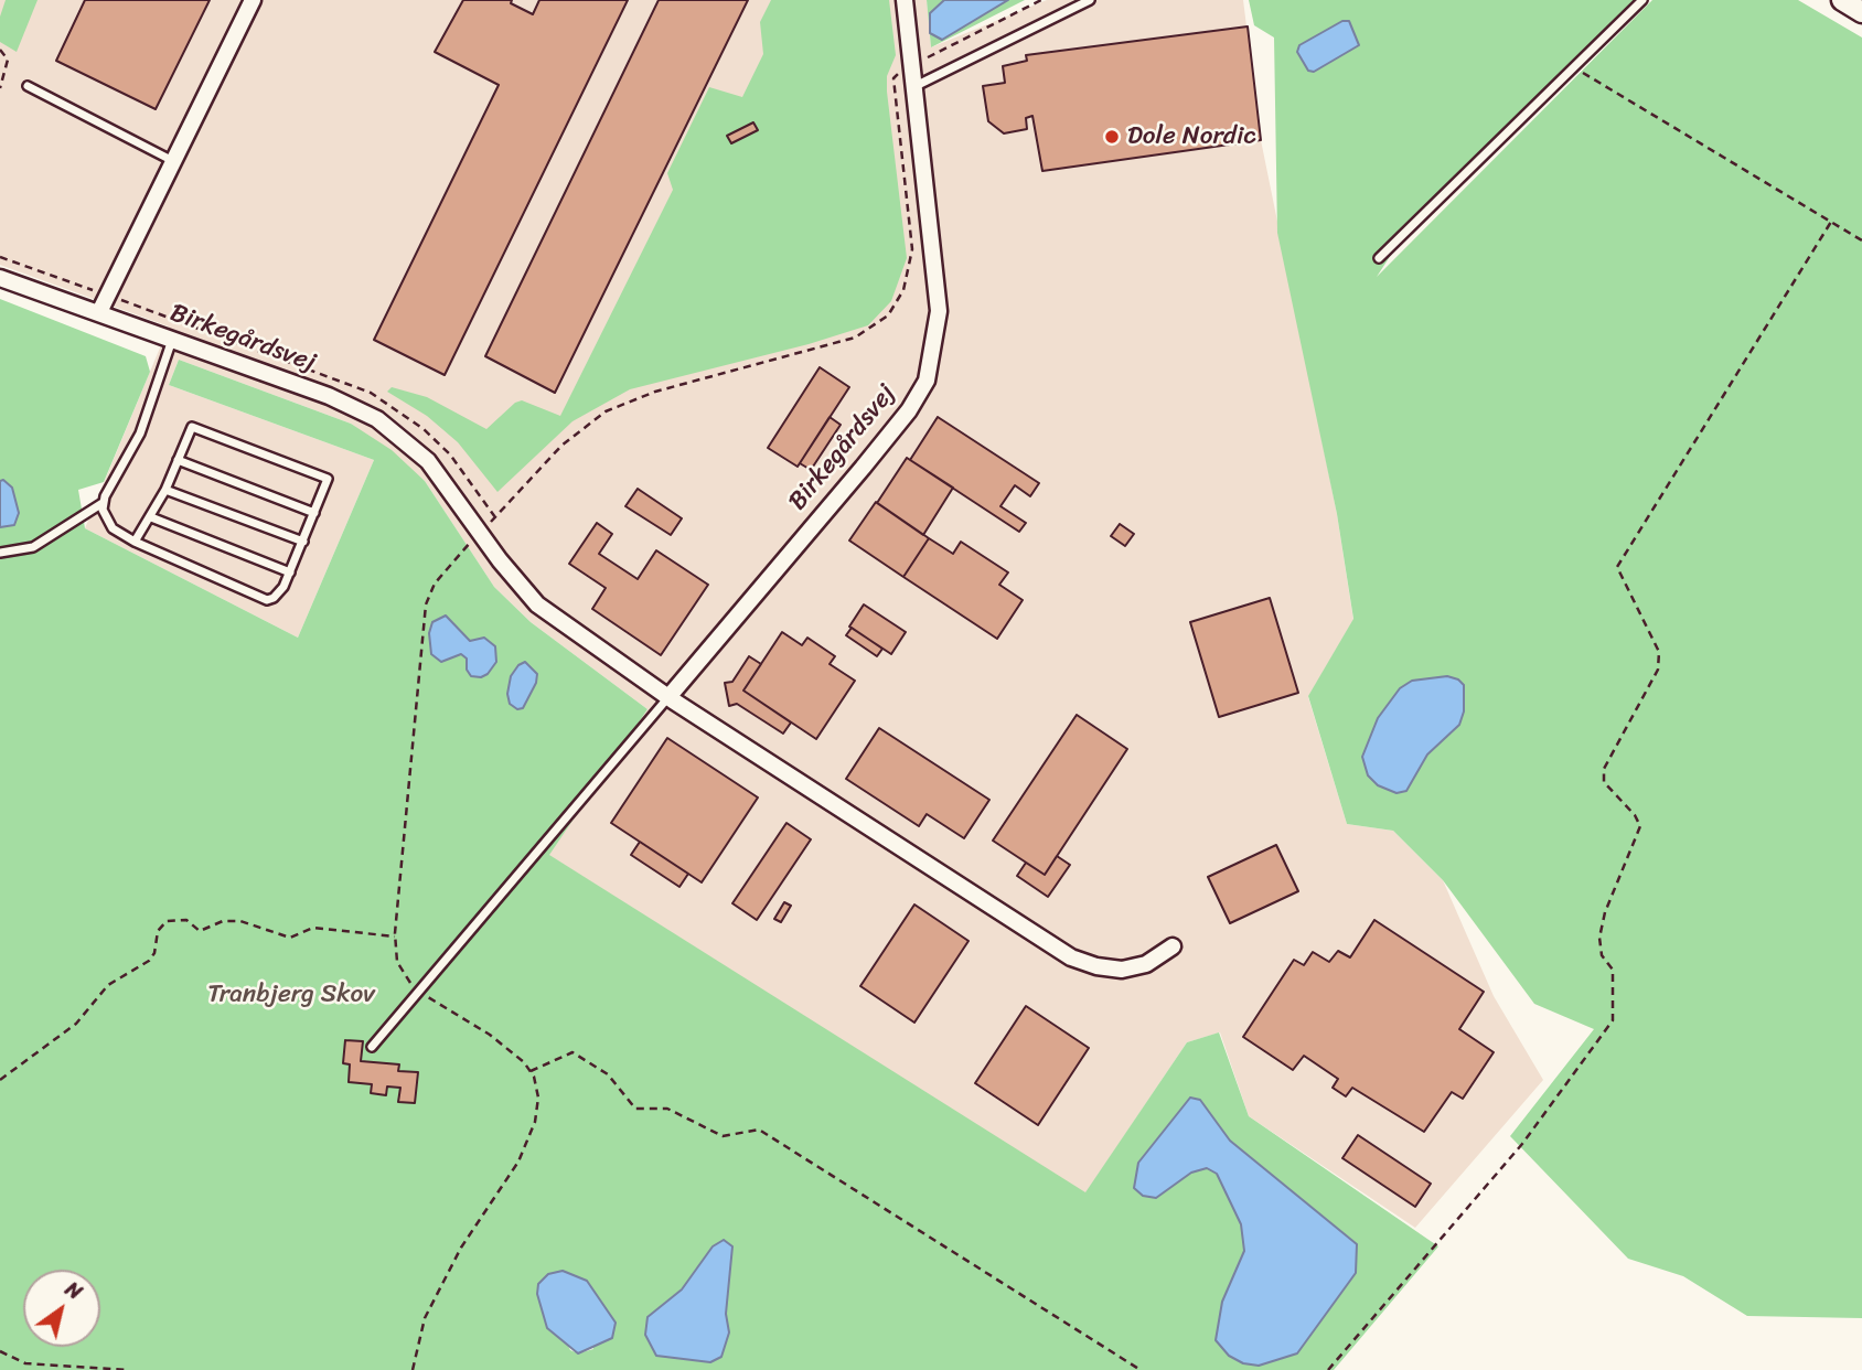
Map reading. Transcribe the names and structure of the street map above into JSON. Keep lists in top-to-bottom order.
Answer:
{
  "streets": {
    "street": ["Birkegårdsvej"]
  },
  "parks": ["Tranbjerg Skov"],
  "places": ["Dole Nordic"],
  "north": "top right"
}
